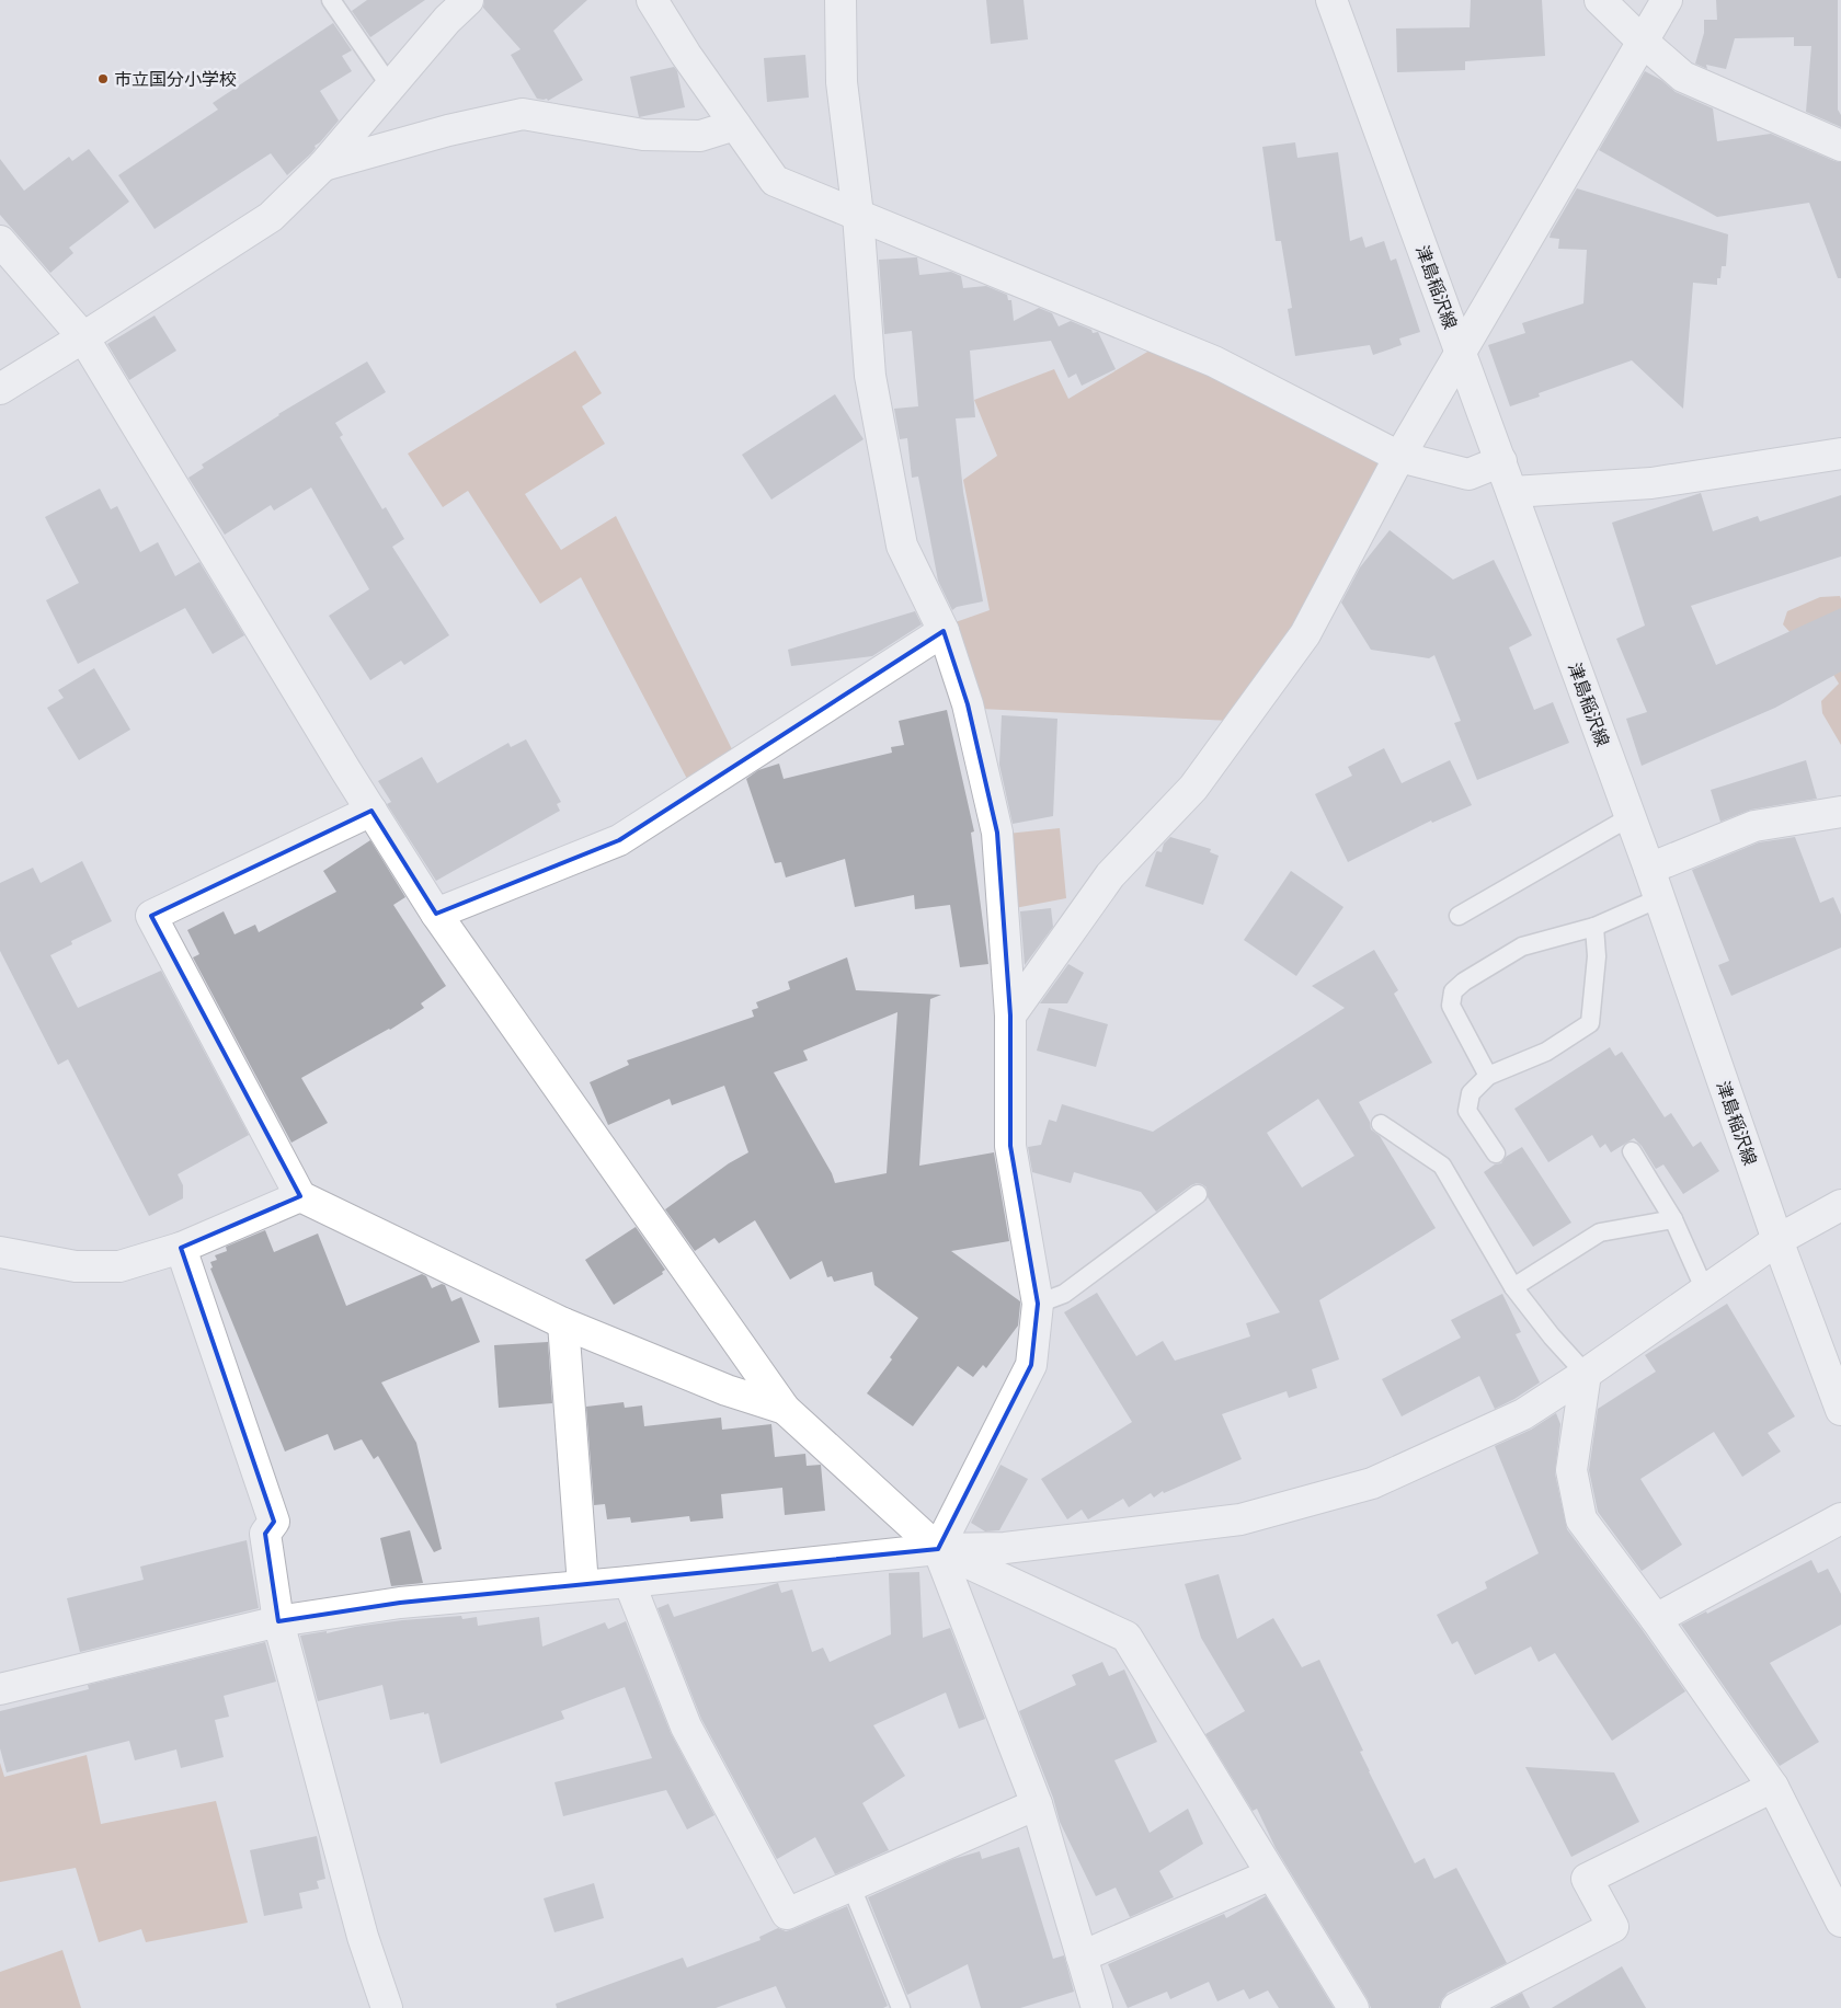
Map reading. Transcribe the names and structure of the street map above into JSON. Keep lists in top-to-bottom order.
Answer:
{
  "streets": {
    "street": ["津島稲沢線"]
  },
  "places": ["市立国分小学校"]
}
